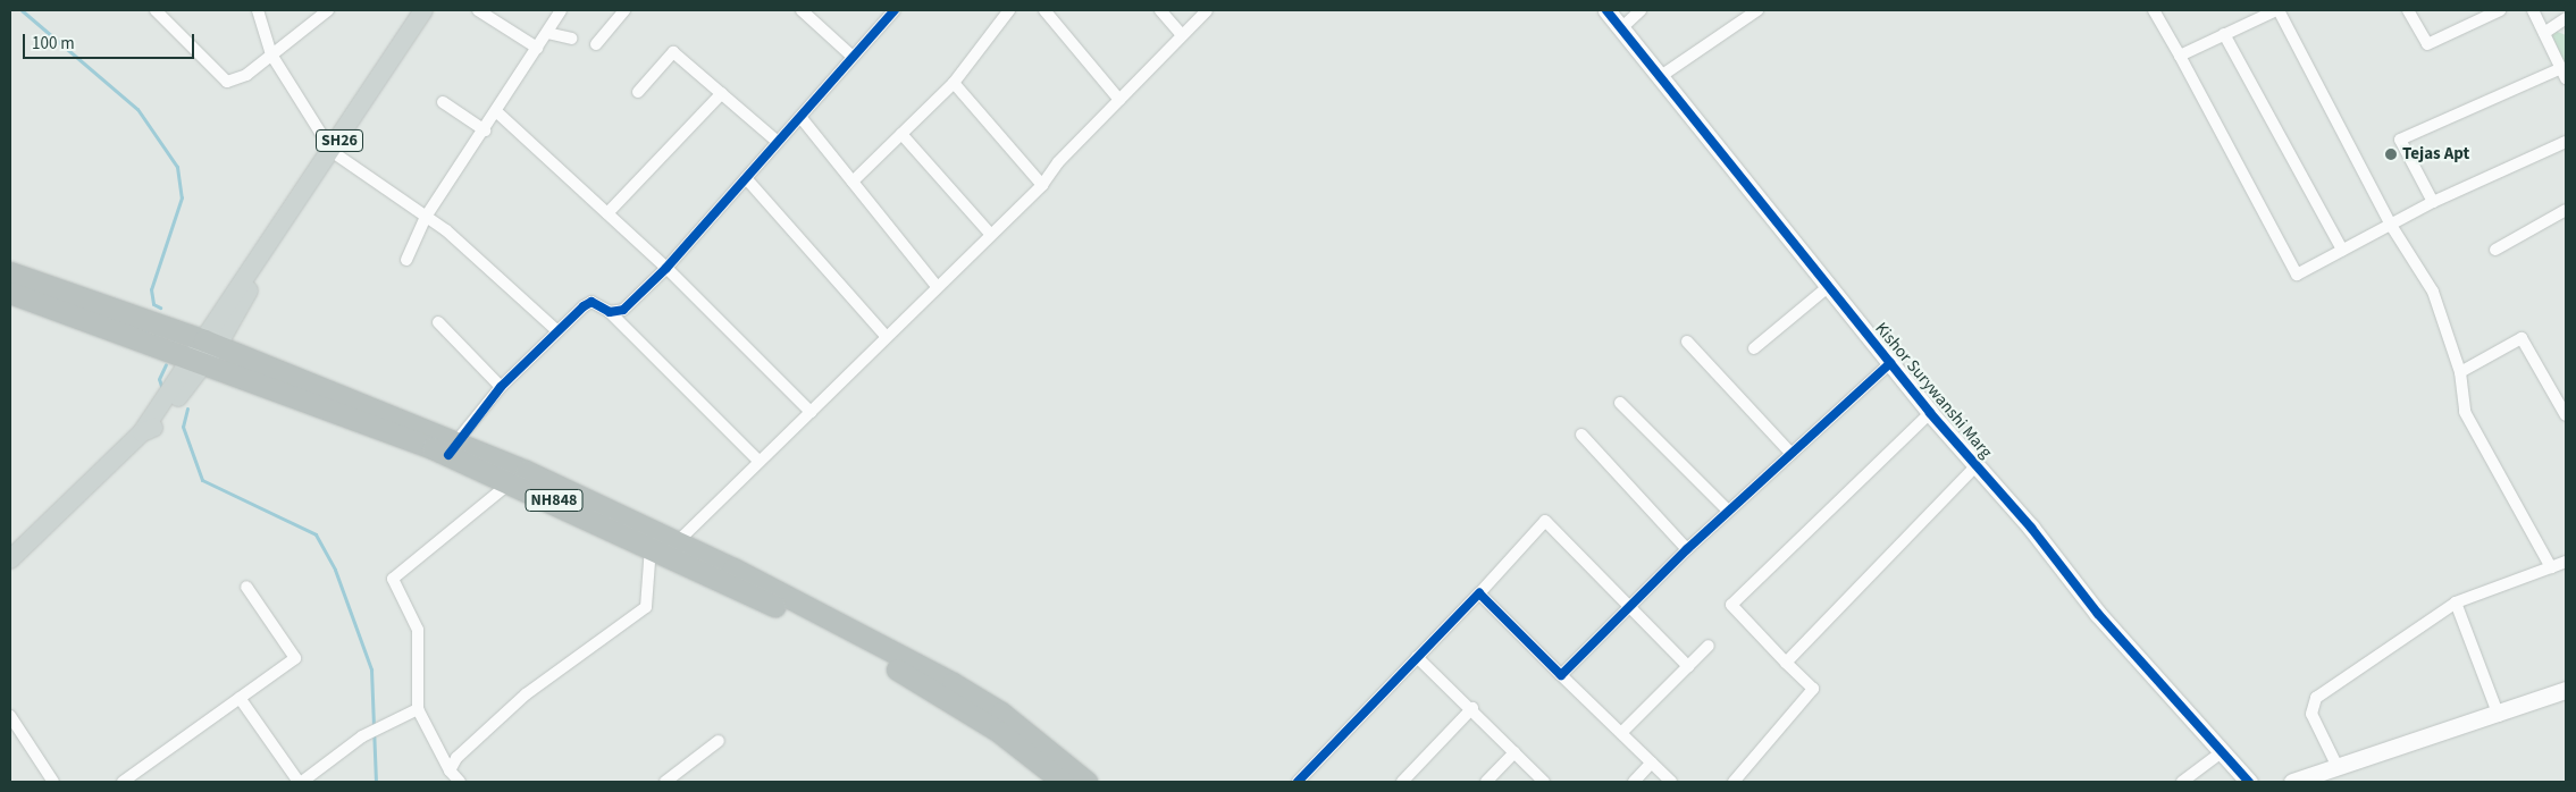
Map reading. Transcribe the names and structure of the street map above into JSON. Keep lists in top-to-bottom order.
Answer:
{
  "streets": {
    "highway": ["NH848"],
    "main road": ["SH26"],
    "street": ["Kishor Surywanshi Marg"]
  },
  "crossings": [
    ["SH26", "NH848"]
  ],
  "places": ["Tejas Apt"],
  "scale_bar": "100 m"
}
